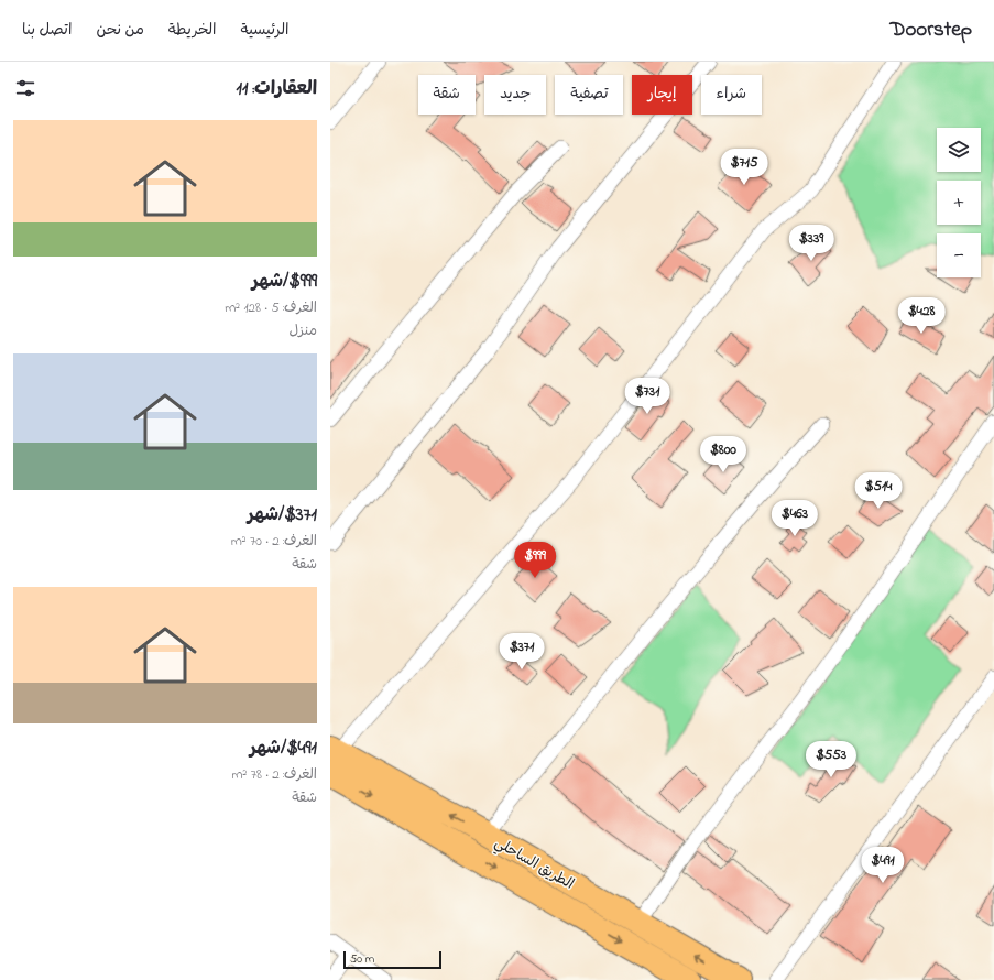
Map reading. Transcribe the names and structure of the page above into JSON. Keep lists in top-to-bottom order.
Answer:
{
  "streets": {
    "highway": ["الطريق الساحلي"]
  },
  "scale_bar": "50 m",
  "page": {
    "header": "Doorstep",
    "nav": [
      "الرئيسية",
      "الخريطة",
      "من نحن",
      "اتصل بنا"
    ],
    "heading": "العقارات: 11",
    "chip": [
      "شراء",
      "إيجار",
      "تصفية",
      "جديد",
      "شقة"
    ],
    "list": [
      {
        "name": "$999/شهر",
        "note": "الغرف: 5 · 128 m² · منزل"
      },
      {
        "name": "$371/شهر",
        "note": "الغرف: 2 · 70 m² · شقة"
      },
      {
        "name": "$491/شهر",
        "note": "الغرف: 2 · 78 m² · شقة"
      }
    ],
    "map_buttons": ["+", "−"],
    "price": [
      "$715",
      "$339",
      "$428",
      "$731",
      "$800",
      "$514",
      "$463",
      "$999",
      "$371",
      "$553",
      "$491"
    ],
    "scale": "50 m"
  }
}
